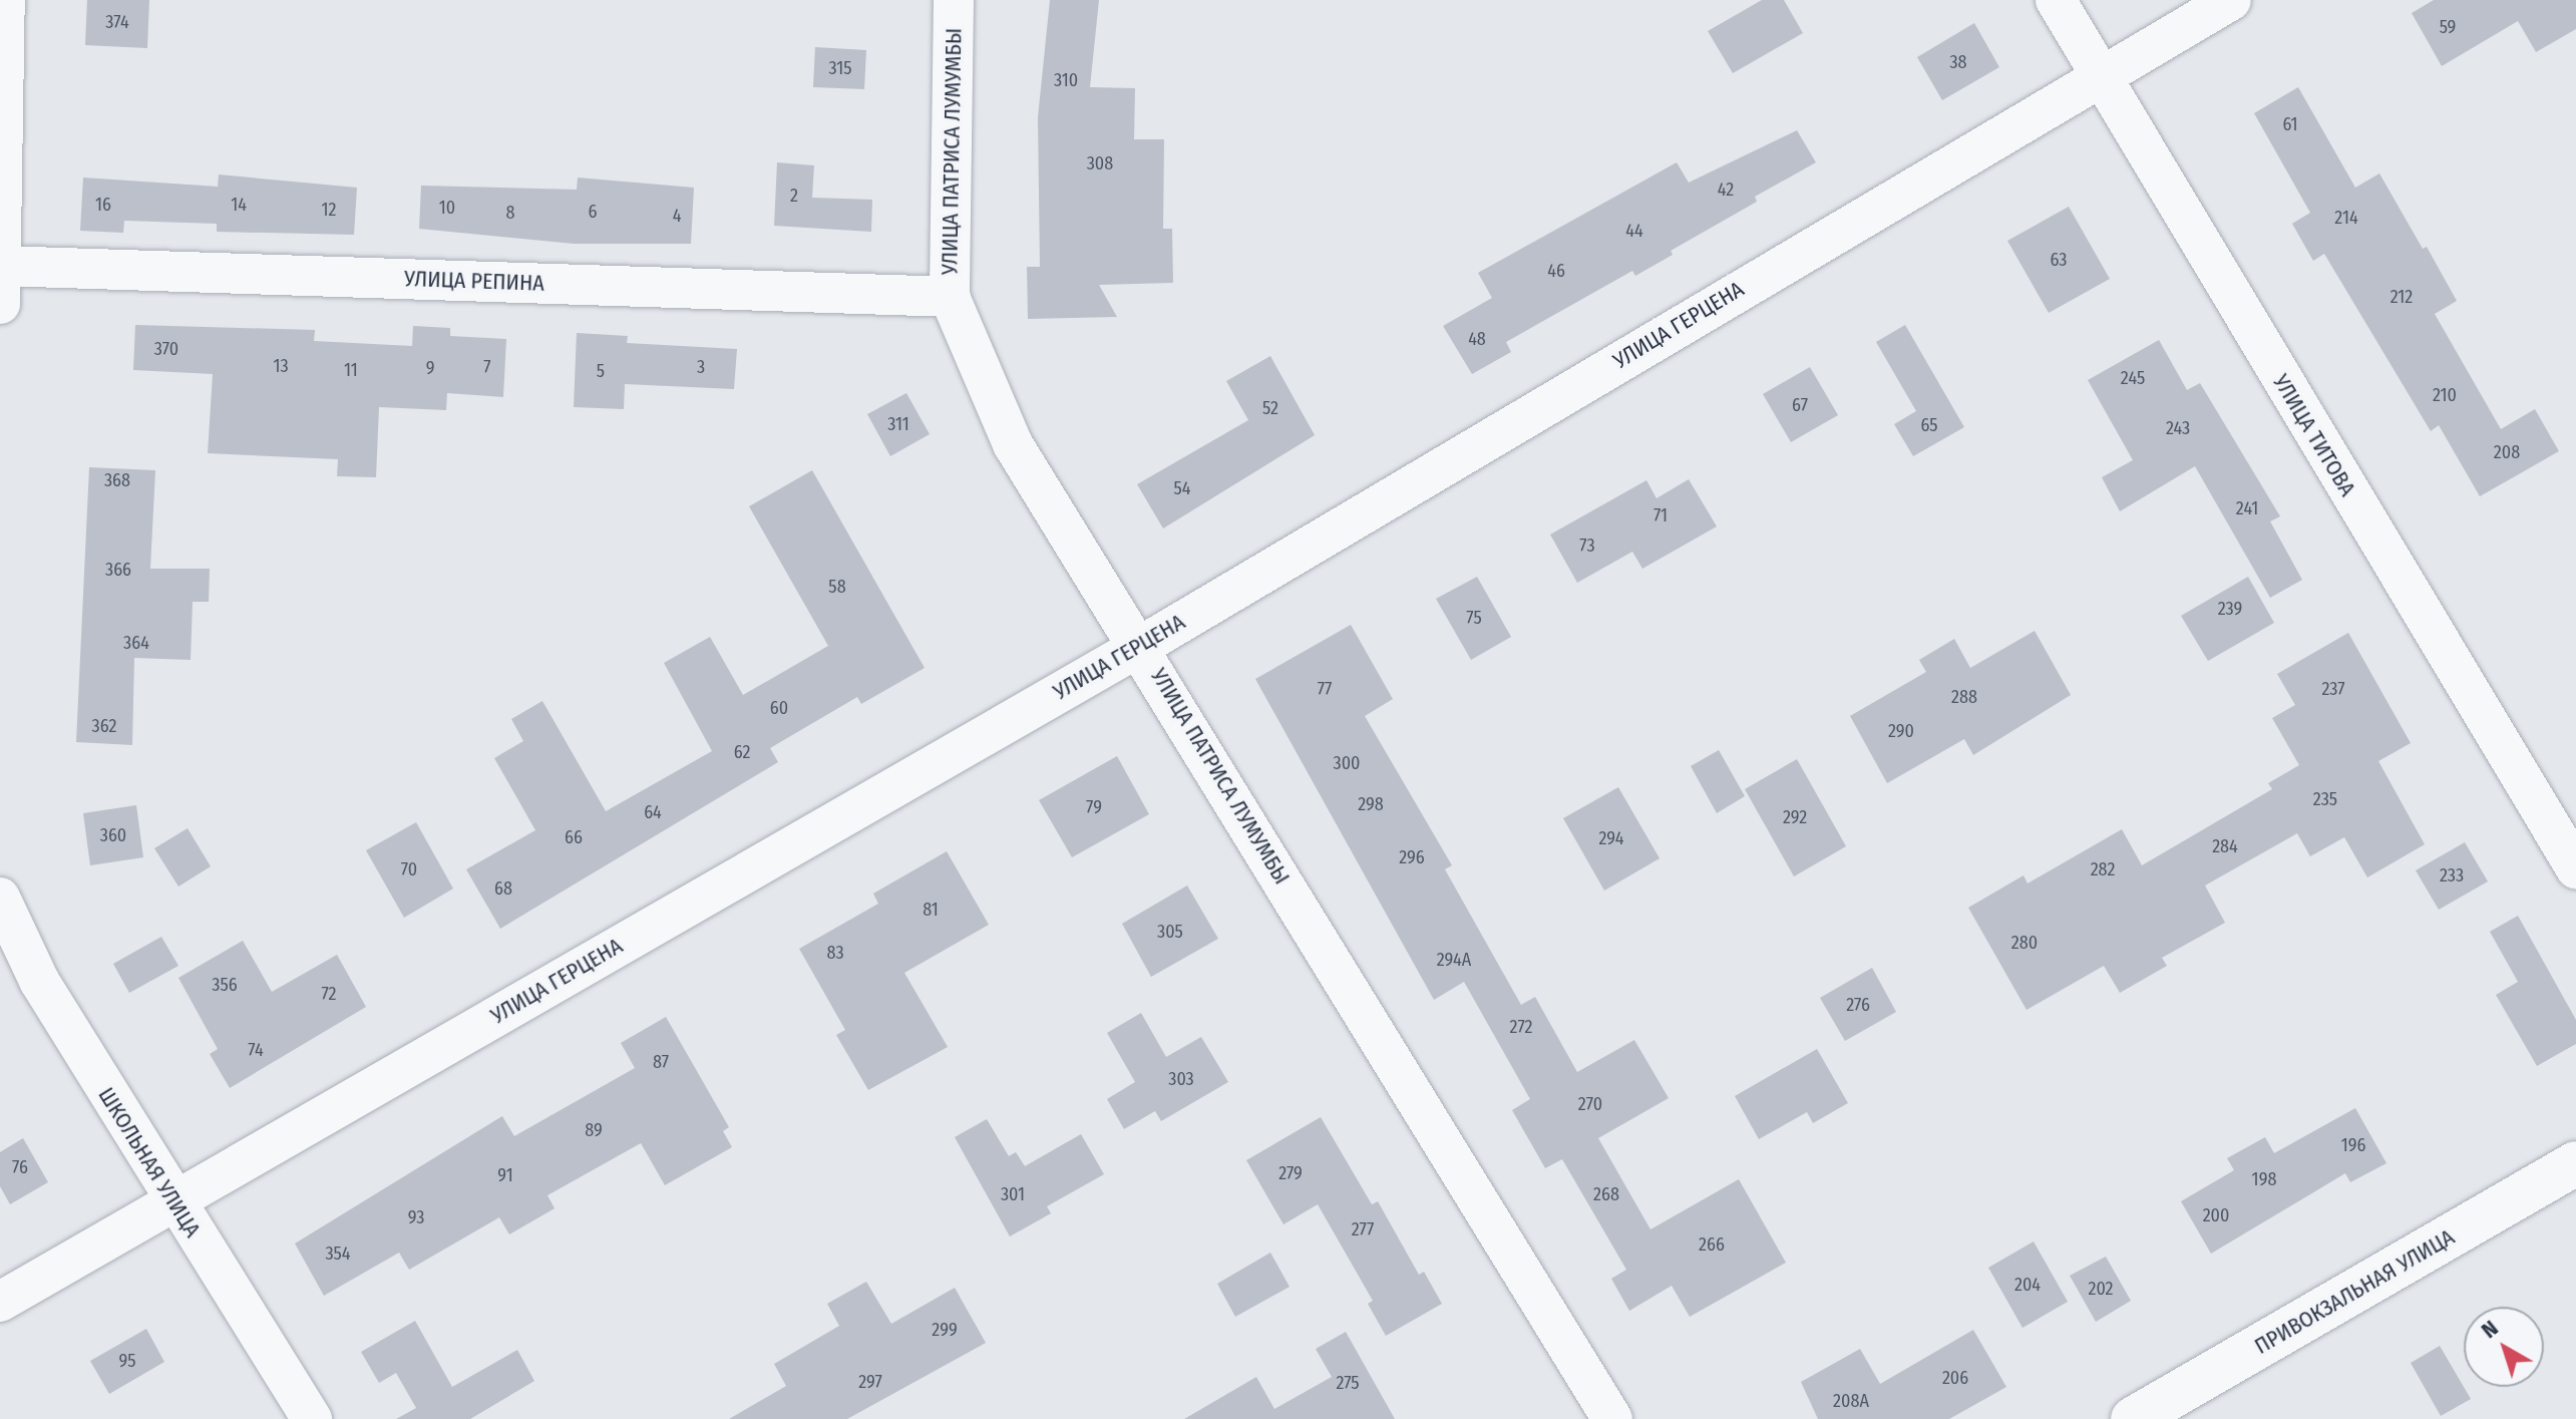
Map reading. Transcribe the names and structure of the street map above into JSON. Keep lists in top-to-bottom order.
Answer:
{
  "streets": {
    "street": [
      "УЛИЦА ПАТРИСА ЛУМУМБЫ",
      "УЛИЦА РЕПИНА",
      "УЛИЦА ГЕРЦЕНА",
      "УЛИЦА ТИТОВА",
      "ШКОЛЬНАЯ УЛИЦА",
      "ПРИВОКЗАЛЬНАЯ УЛИЦА"
    ]
  },
  "crossings": [
    ["УЛИЦА ПАТРИСА ЛУМУМБЫ", "УЛИЦА РЕПИНА"],
    ["УЛИЦА ПАТРИСА ЛУМУМБЫ", "УЛИЦА ГЕРЦЕНА"],
    ["УЛИЦА ГЕРЦЕНА", "УЛИЦА ТИТОВА"],
    ["УЛИЦА ГЕРЦЕНА", "ШКОЛЬНАЯ УЛИЦА"]
  ],
  "house_numbers": [
    "374",
    "59",
    "38",
    "315",
    "310",
    "61",
    "308",
    "42",
    "2",
    "16",
    "14",
    "10",
    "12",
    "6",
    "8",
    "4",
    "214",
    "44",
    "63",
    "46",
    "212",
    "48",
    "370",
    "13",
    "7",
    "3",
    "9",
    "11",
    "5",
    "245",
    "210",
    "67",
    "52",
    "311",
    "65",
    "243",
    "208",
    "368",
    "54",
    "241",
    "71",
    "73",
    "366",
    "58",
    "239",
    "75",
    "364",
    "77",
    "237",
    "288",
    "60",
    "362",
    "290",
    "62",
    "300",
    "235",
    "298",
    "79",
    "64",
    "292",
    "360",
    "66",
    "294",
    "284",
    "296",
    "70",
    "282",
    "233",
    "68",
    "81",
    "305",
    "280",
    "83",
    "294А",
    "356",
    "72",
    "276",
    "272",
    "74",
    "87",
    "303",
    "270",
    "89",
    "196",
    "76",
    "279",
    "91",
    "198",
    "301",
    "268",
    "200",
    "93",
    "277",
    "266",
    "354",
    "204",
    "202",
    "299",
    "95",
    "206",
    "297",
    "275",
    "208А"
  ],
  "north": "top left"
}
